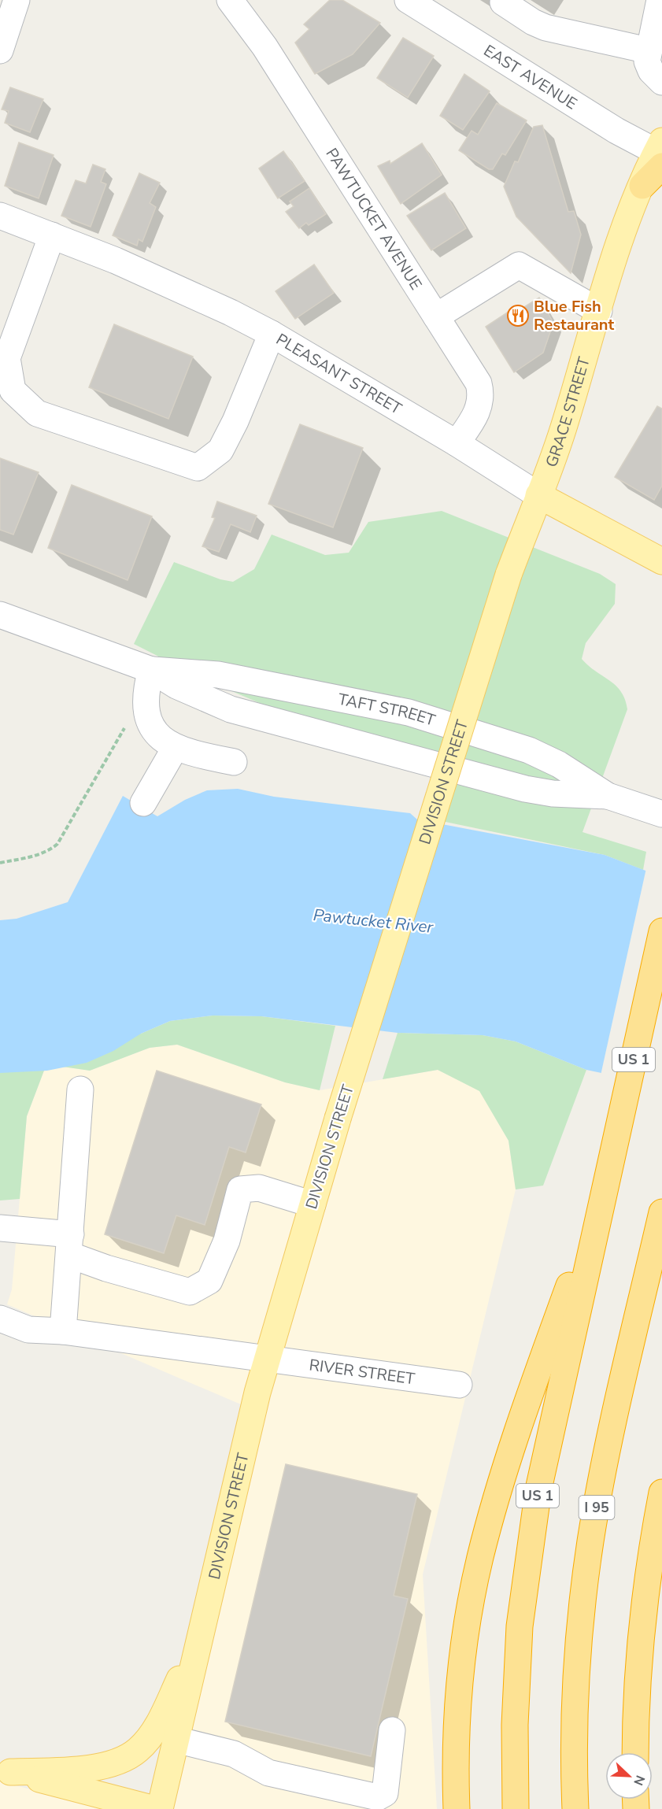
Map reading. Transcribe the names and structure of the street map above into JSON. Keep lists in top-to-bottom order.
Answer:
{
  "streets": {
    "highway": ["US 1", "I 95"],
    "main road": ["PLEASANT STREET", "GRACE STREET", "DIVISION STREET"],
    "street": [
      "EAST AVENUE",
      "PAWTUCKET AVENUE",
      "TAFT STREET",
      "RIVER STREET"
    ]
  },
  "crossings": [
    ["PAWTUCKET AVENUE", "PLEASANT STREET"],
    ["PLEASANT STREET", "GRACE STREET"],
    ["PLEASANT STREET", "DIVISION STREET"],
    ["GRACE STREET", "DIVISION STREET"],
    ["DIVISION STREET", "RIVER STREET"]
  ],
  "water": ["Pawtucket River"],
  "places": {
    "restaurant": ["Blue Fish Restaurant"]
  },
  "north": "bottom right"
}
